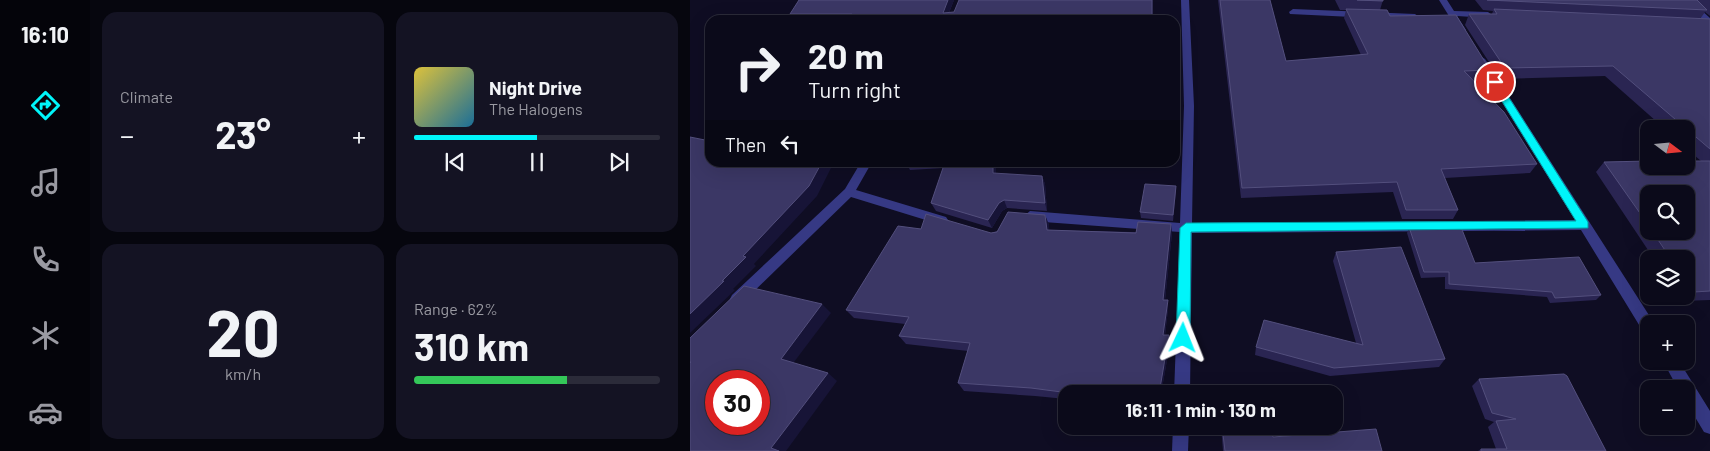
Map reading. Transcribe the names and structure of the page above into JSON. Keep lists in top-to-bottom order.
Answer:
{
  "north": "right",
  "page": {
    "tabs": "16:10",
    "tile": [
      "Climate",
      ["20", "km/h"],
      ["Range · 62%", "310 km"]
    ],
    "turn": ["20 m", "Turn right"],
    "song": ["Night Drive", "The Halogens"],
    "heat": ["−", "23°", "+"],
    "map_buttons": ["+", "−"],
    "then": "Then",
    "limit": "30",
    "trip": "16:11 · 1 min · 130 m"
  }
}
